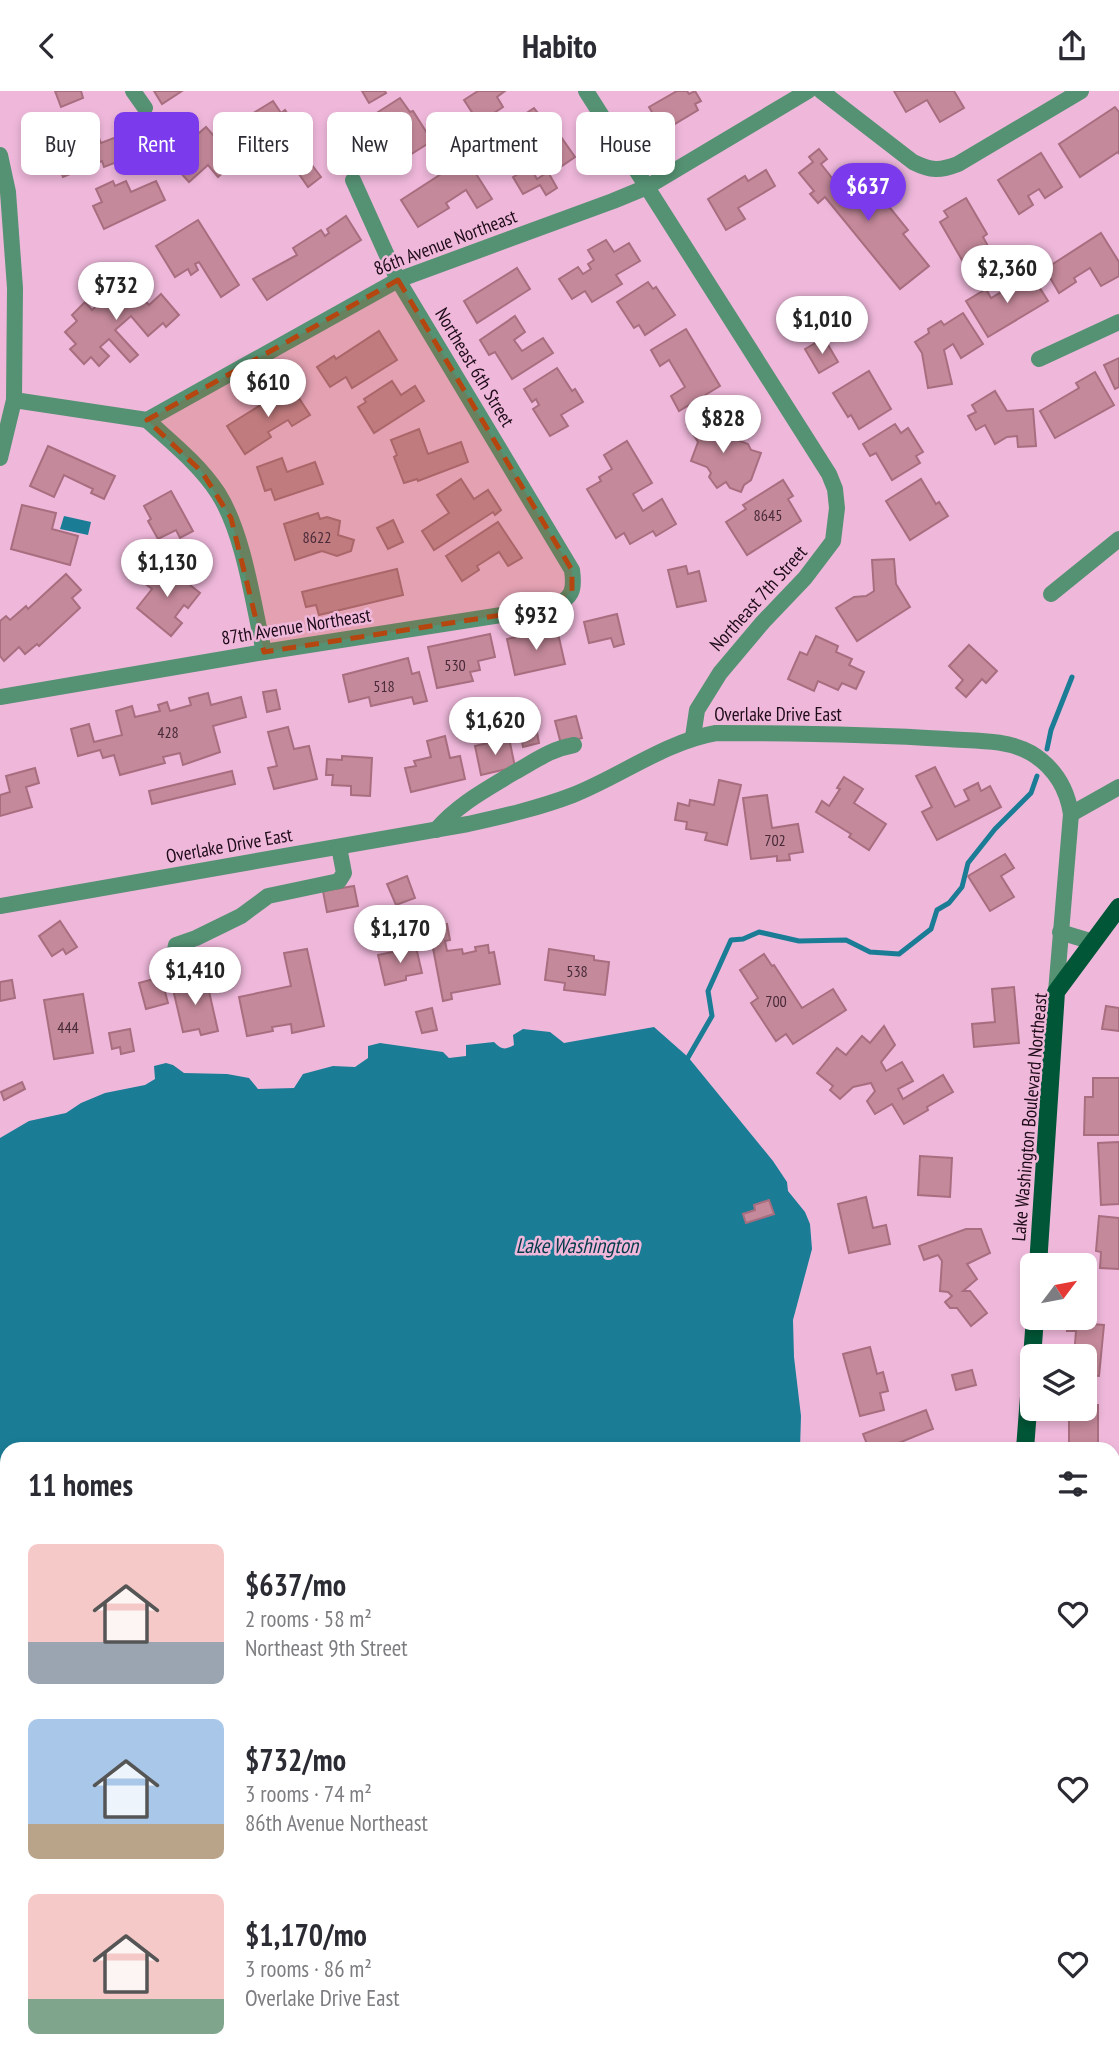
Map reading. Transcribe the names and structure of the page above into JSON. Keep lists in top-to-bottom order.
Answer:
{
  "streets": {
    "main road": ["Lake Washington Boulevard Northeast"],
    "street": [
      "86th Avenue Northeast",
      "Northeast 6th Street",
      "Northeast 7th Street",
      "87th Avenue Northeast",
      "Overlake Drive East"
    ]
  },
  "crossings": [
    ["86th Avenue Northeast", "Northeast 6th Street"],
    ["86th Avenue Northeast", "Northeast 7th Street"],
    ["Northeast 6th Street", "87th Avenue Northeast"],
    ["Northeast 7th Street", "Overlake Drive East"],
    ["Overlake Drive East", "Lake Washington Boulevard Northeast"]
  ],
  "water": ["Lake Washington"],
  "house_numbers": [
    "8645",
    "8622",
    "530",
    "518",
    "428",
    "702",
    "538",
    "700",
    "444"
  ],
  "north": "top right",
  "page": {
    "header": "Habito",
    "chip": [
      "Buy",
      "Rent",
      "Filters",
      "New",
      "Apartment",
      "House"
    ],
    "price": [
      "$637",
      "$2,360",
      "$732",
      "$1,010",
      "$610",
      "$828",
      "$1,130",
      "$932",
      "$1,620",
      "$1,170",
      "$1,410"
    ],
    "heading": "11 homes",
    "list": [
      {
        "name": "$637/mo",
        "note": "2 rooms · 58 m² · Northeast 9th Street"
      },
      {
        "name": "$732/mo",
        "note": "3 rooms · 74 m² · 86th Avenue Northeast"
      },
      {
        "name": "$1,170/mo",
        "note": "3 rooms · 86 m² · Overlake Drive East"
      }
    ]
  }
}
